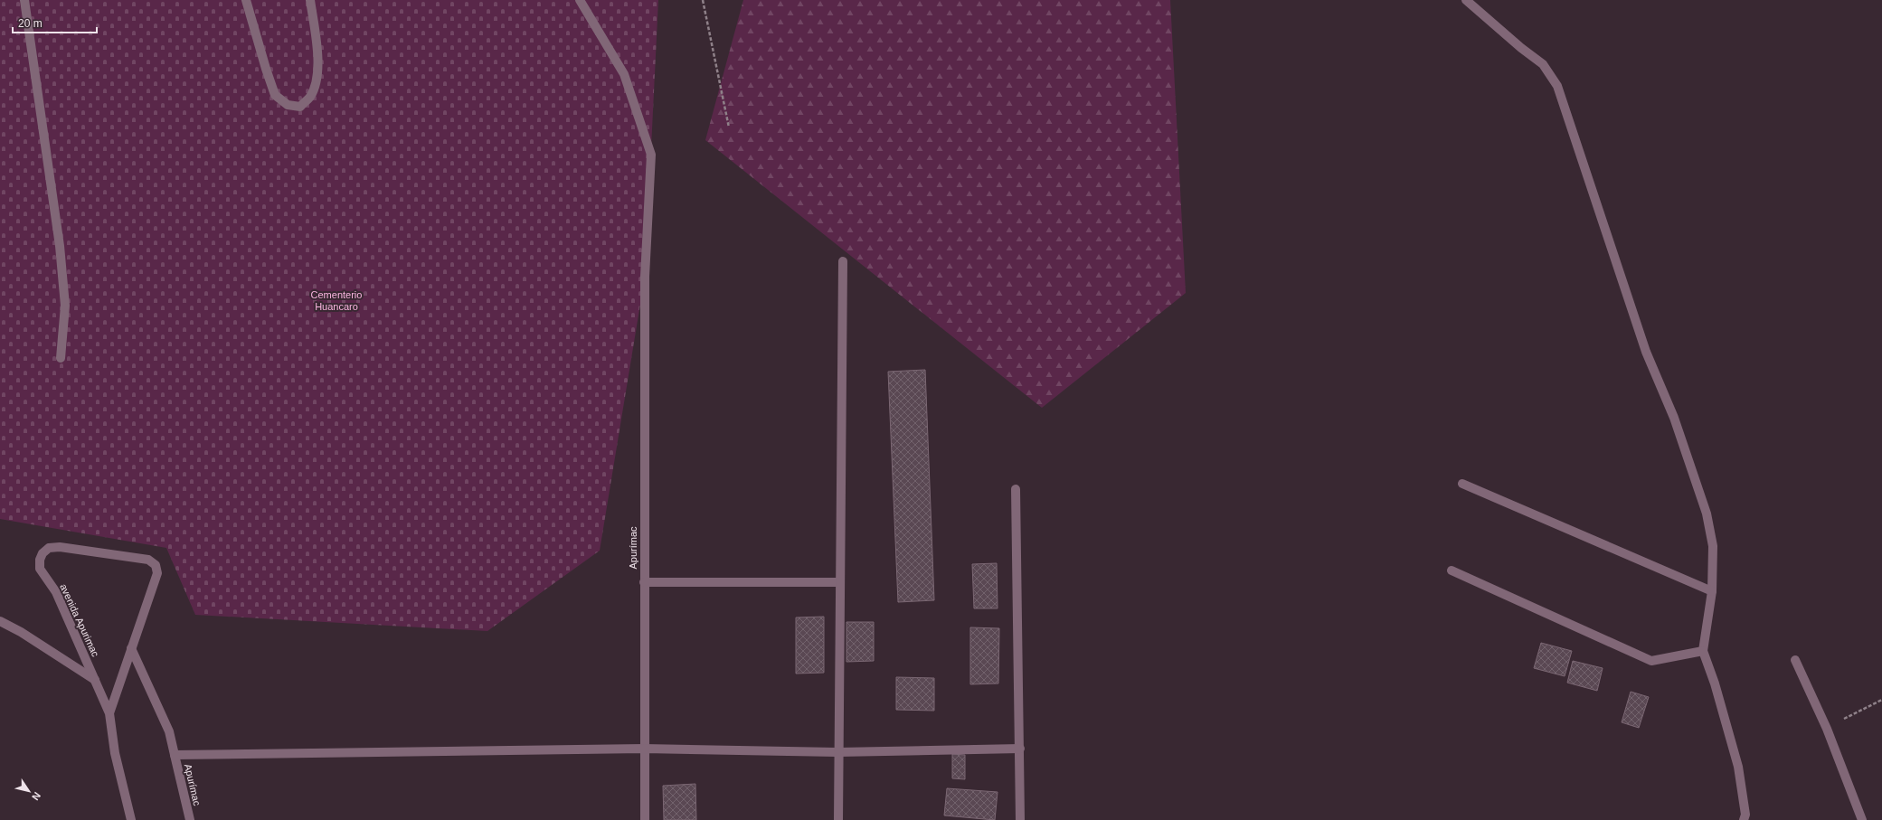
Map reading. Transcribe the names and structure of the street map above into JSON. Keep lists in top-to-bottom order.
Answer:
{
  "streets": {
    "street": ["Apurímac", "avenida Apurimac"]
  },
  "crossings": [
    ["Apurímac", "avenida Apurimac"]
  ],
  "parks": ["Cementerio Huancaro"],
  "scale_bar": "20 m",
  "north": "bottom right"
}
